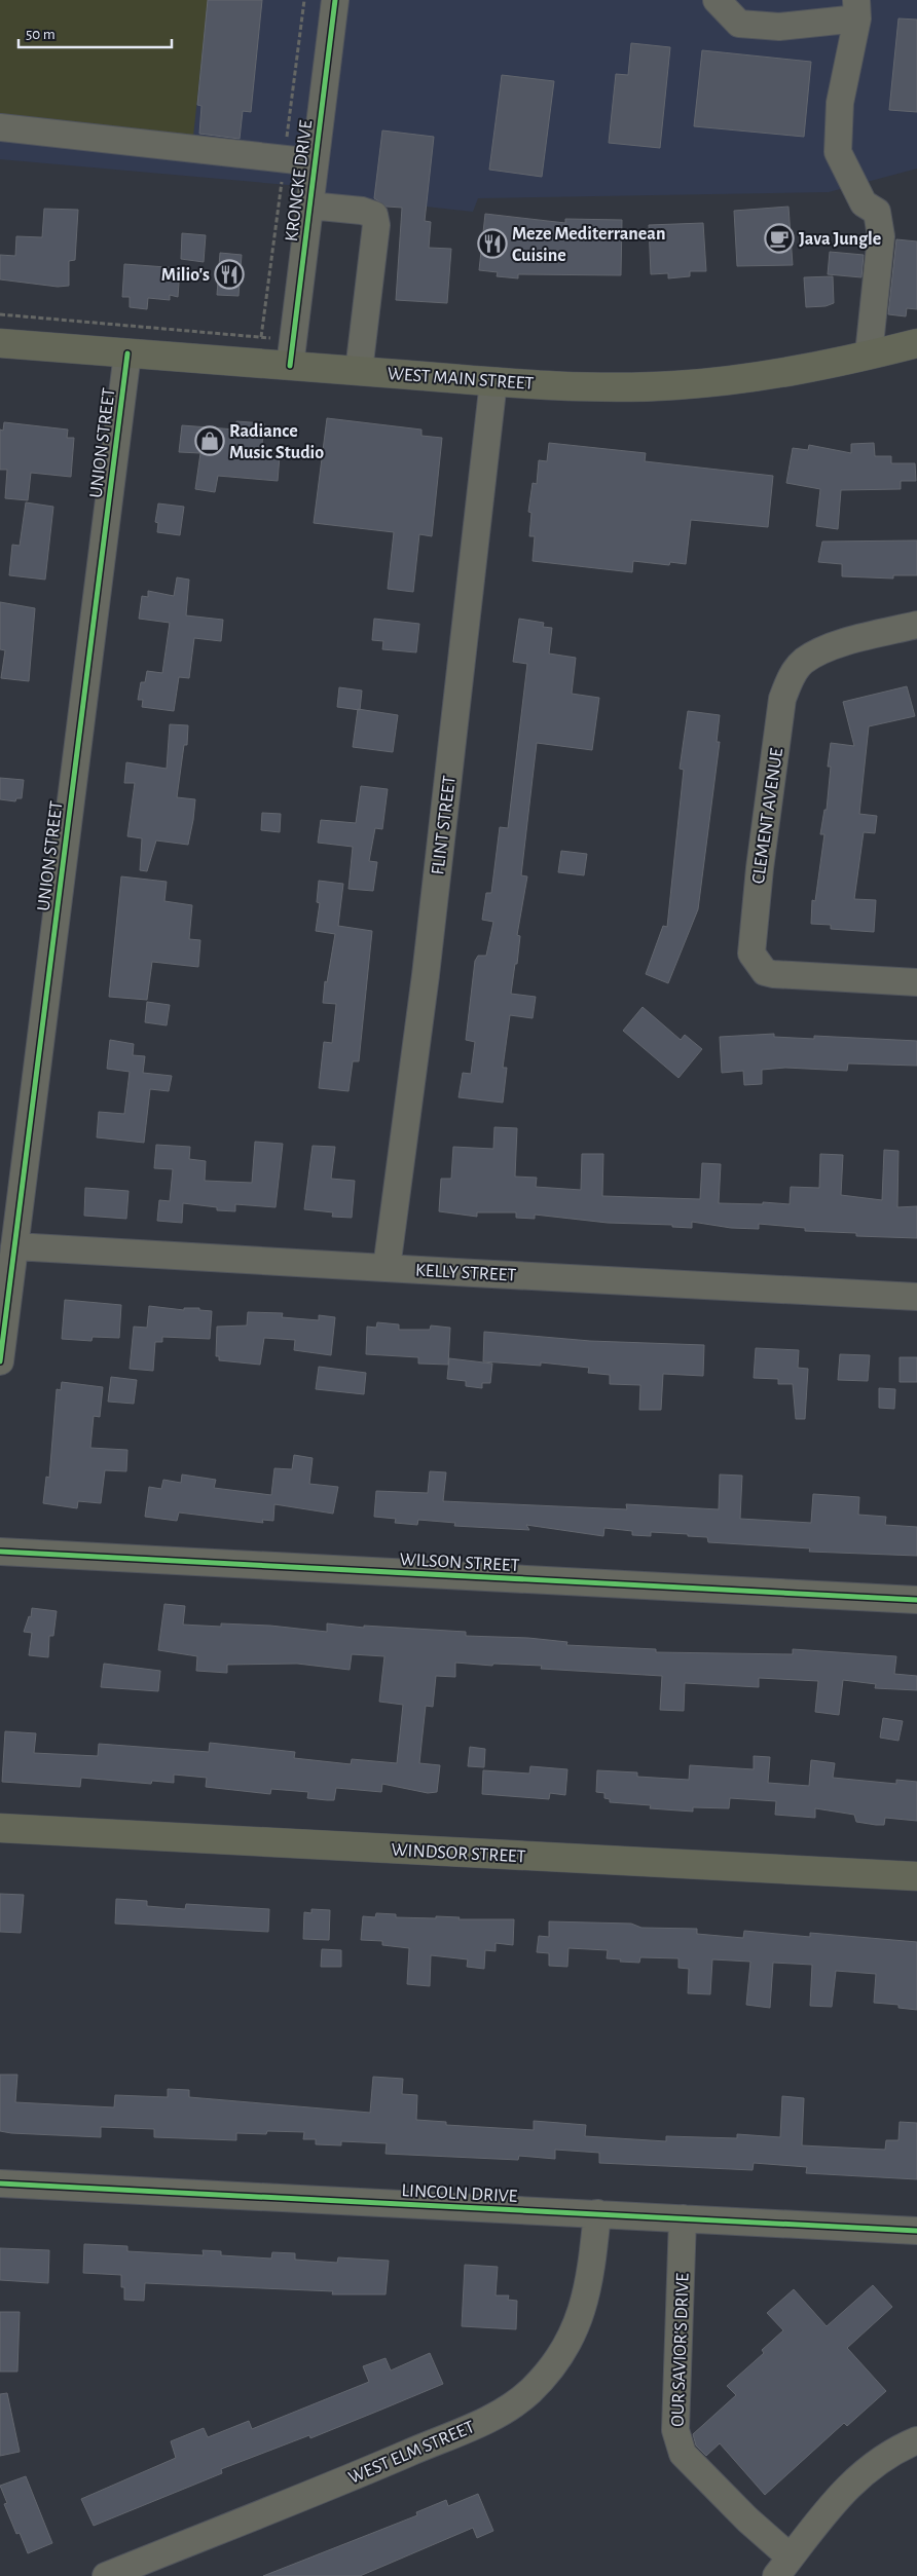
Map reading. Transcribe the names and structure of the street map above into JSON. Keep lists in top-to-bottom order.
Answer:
{
  "streets": {
    "main road": ["WEST MAIN STREET", "WINDSOR STREET"],
    "street": [
      "KRONCKE DRIVE",
      "UNION STREET",
      "CLEMENT AVENUE",
      "FLINT STREET",
      "KELLY STREET",
      "WILSON STREET",
      "LINCOLN DRIVE",
      "OUR SAVIOR'S DRIVE",
      "WEST ELM STREET"
    ]
  },
  "crossings": [
    ["KRONCKE DRIVE", "WEST MAIN STREET"],
    ["WEST MAIN STREET", "UNION STREET"],
    ["WEST MAIN STREET", "FLINT STREET"],
    ["UNION STREET", "KELLY STREET"],
    ["FLINT STREET", "KELLY STREET"],
    ["LINCOLN DRIVE", "OUR SAVIOR'S DRIVE"],
    ["LINCOLN DRIVE", "WEST ELM STREET"]
  ],
  "places": {
    "cafe": ["Java Jungle"],
    "restaurant": ["Meze Mediterranean Cuisine", "Milio's"],
    "shop": ["Radiance Music Studio"]
  },
  "scale_bar": "50 m"
}
